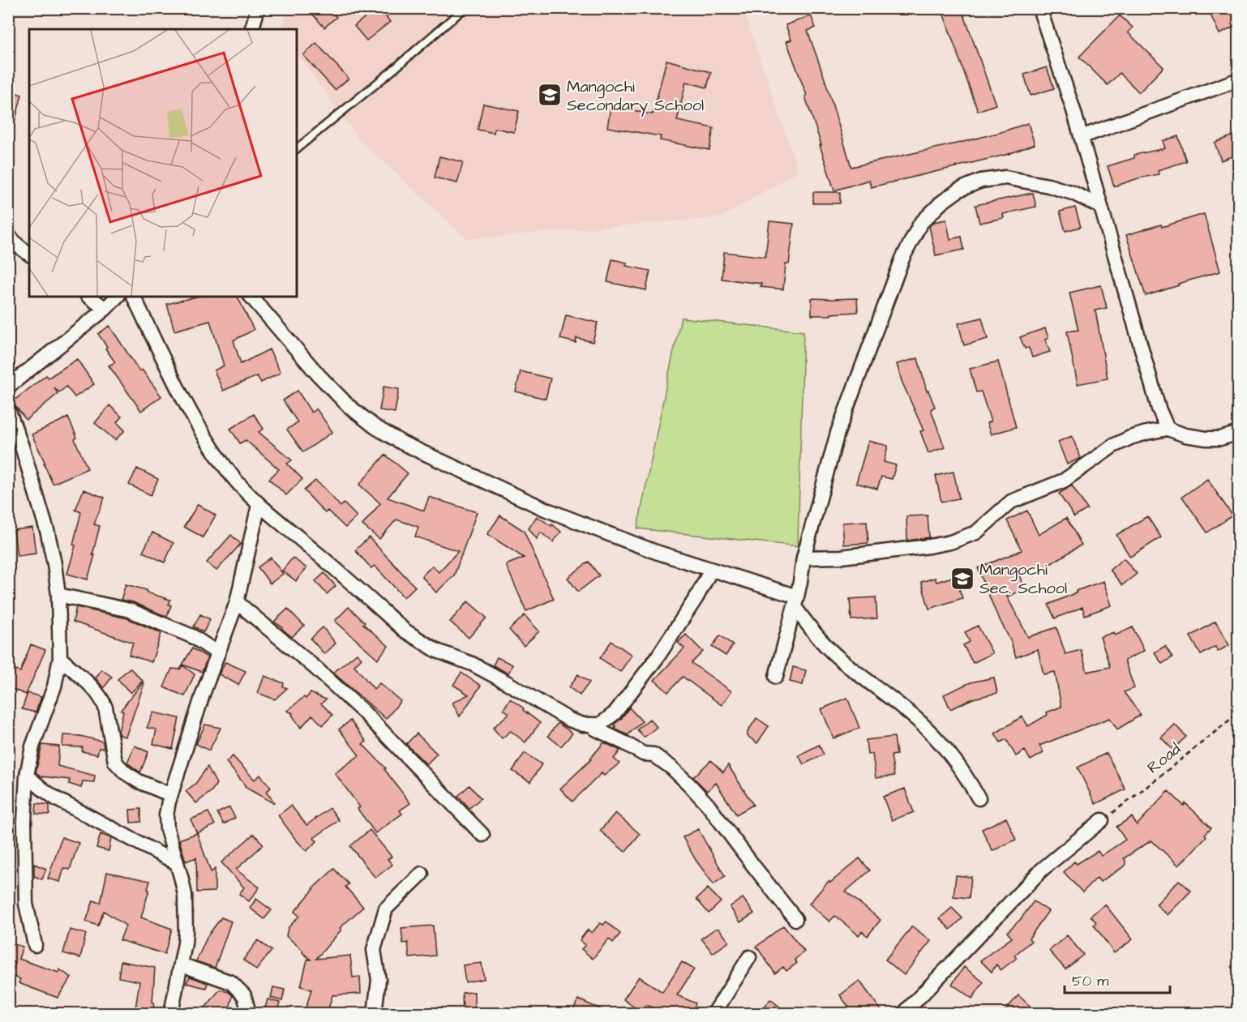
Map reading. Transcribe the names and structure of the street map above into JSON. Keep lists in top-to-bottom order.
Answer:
{
  "streets": {
    "path": ["Road"]
  },
  "places": {
    "school or university": ["Mangochi Secondary School", "Mangochi Sec. School"]
  },
  "scale_bar": "50 m"
}
